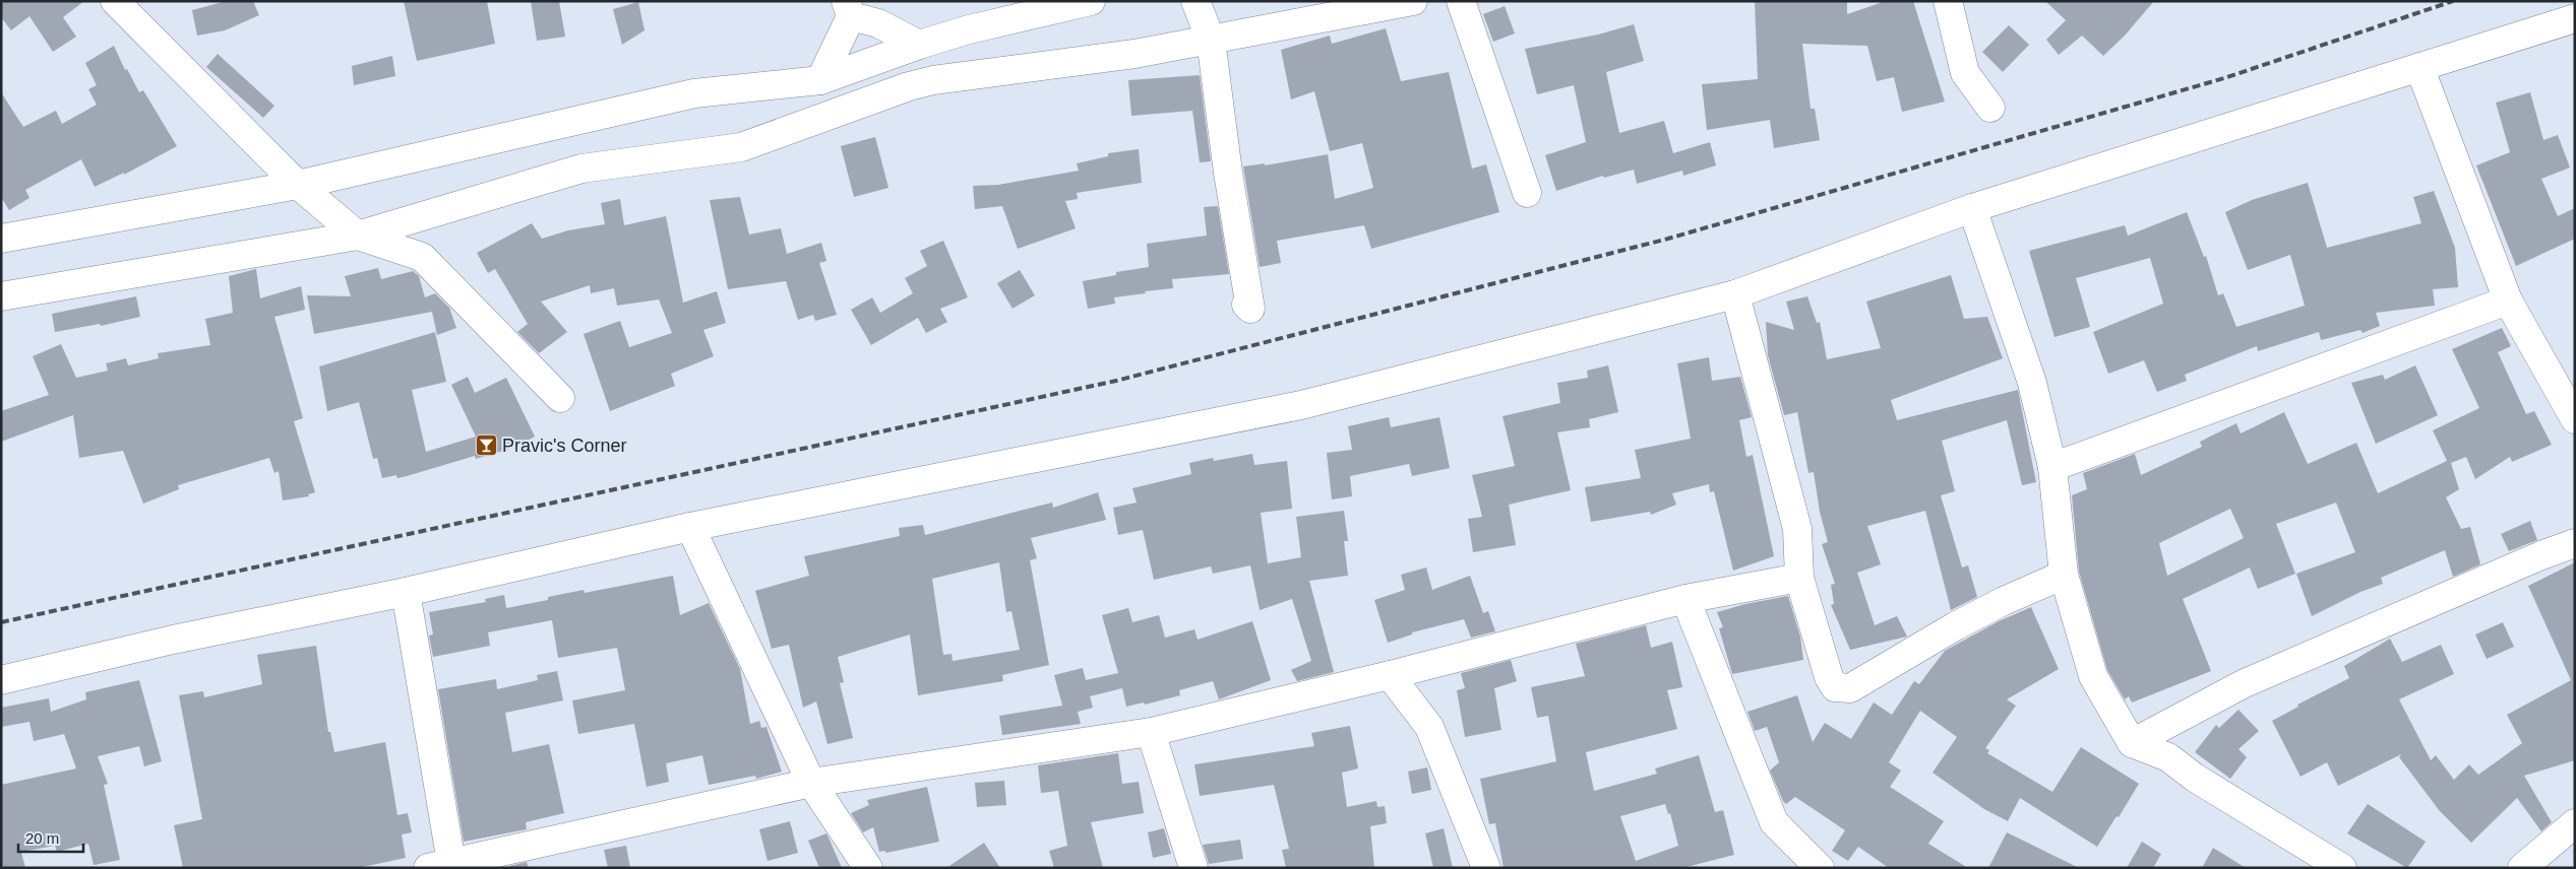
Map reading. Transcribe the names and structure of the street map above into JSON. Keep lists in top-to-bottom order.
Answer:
{
  "places": {
    "bar": ["Pravic's Corner"]
  },
  "scale_bar": "20 m"
}
